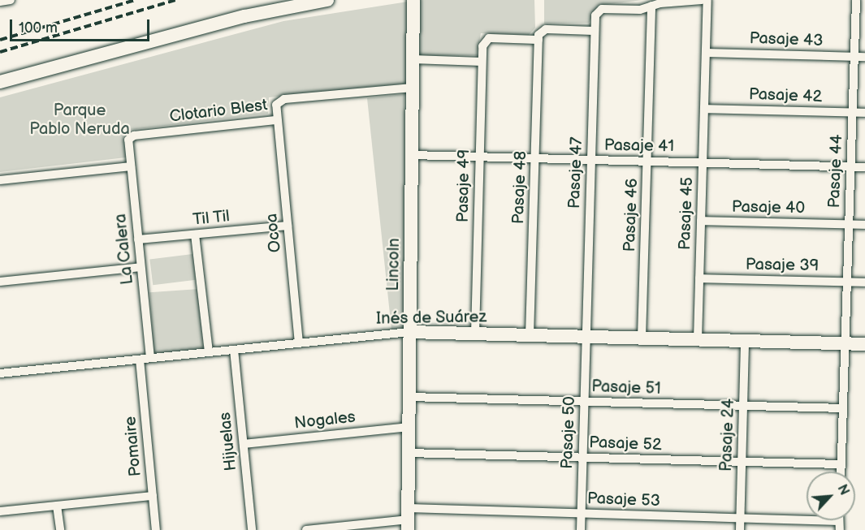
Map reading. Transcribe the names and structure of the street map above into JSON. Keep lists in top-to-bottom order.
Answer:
{
  "streets": {
    "street": [
      "Pasaje 43",
      "Pasaje 42",
      "Clotario Blest",
      "Pasaje 41",
      "Pasaje 44",
      "Pasaje 47",
      "Pasaje 49",
      "Pasaje 48",
      "Pasaje 40",
      "Pasaje 45",
      "Pasaje 46",
      "Til Til",
      "Ocoa",
      "La Calera",
      "Lincoln",
      "Pasaje 39",
      "Inés de Suárez",
      "Pasaje 51",
      "Nogales",
      "Pasaje 50",
      "Pasaje 24",
      "Hijuelas",
      "Pasaje 52",
      "Pomaire",
      "Pasaje 53"
    ]
  },
  "crossings": [
    ["Pasaje 43", "Pasaje 44"],
    ["Pasaje 43", "Pasaje 45"],
    ["Pasaje 42", "Pasaje 44"],
    ["Pasaje 42", "Pasaje 45"],
    ["Clotario Blest", "Ocoa"],
    ["Clotario Blest", "La Calera"],
    ["Clotario Blest", "Lincoln"],
    ["Pasaje 41", "Pasaje 44"],
    ["Pasaje 41", "Pasaje 47"],
    ["Pasaje 41", "Pasaje 49"],
    ["Pasaje 41", "Pasaje 48"],
    ["Pasaje 41", "Pasaje 45"],
    ["Pasaje 41", "Pasaje 46"],
    ["Pasaje 41", "Lincoln"],
    ["Pasaje 44", "Pasaje 40"],
    ["Pasaje 44", "Pasaje 39"],
    ["Pasaje 44", "Inés de Suárez"],
    ["Pasaje 44", "Pasaje 51"],
    ["Pasaje 44", "Pasaje 52"],
    ["Pasaje 47", "Pasaje 46"],
    ["Pasaje 47", "Inés de Suárez"],
    ["Pasaje 47", "Pasaje 50"],
    ["Pasaje 49", "Pasaje 48"],
    ["Pasaje 49", "Inés de Suárez"],
    ["Pasaje 48", "Inés de Suárez"],
    ["Pasaje 40", "Pasaje 45"],
    ["Pasaje 45", "Pasaje 39"],
    ["Pasaje 45", "Inés de Suárez"],
    ["Pasaje 46", "Inés de Suárez"],
    ["Til Til", "Ocoa"],
    ["Til Til", "La Calera"],
    ["Ocoa", "Inés de Suárez"],
    ["La Calera", "Inés de Suárez"],
    ["Lincoln", "Inés de Suárez"],
    ["Lincoln", "Pasaje 51"],
    ["Lincoln", "Nogales"],
    ["Lincoln", "Pasaje 52"],
    ["Lincoln", "Pasaje 53"],
    ["Inés de Suárez", "Pasaje 50"],
    ["Inés de Suárez", "Pasaje 24"],
    ["Inés de Suárez", "Hijuelas"],
    ["Inés de Suárez", "Pomaire"],
    ["Pasaje 51", "Pasaje 50"],
    ["Pasaje 51", "Pasaje 24"],
    ["Nogales", "Hijuelas"],
    ["Pasaje 50", "Pasaje 52"],
    ["Pasaje 50", "Pasaje 53"],
    ["Pasaje 24", "Pasaje 52"],
    ["Pasaje 24", "Pasaje 53"]
  ],
  "parks": ["Parque Pablo Neruda"],
  "scale_bar": "100 m",
  "north": "top right"
}
